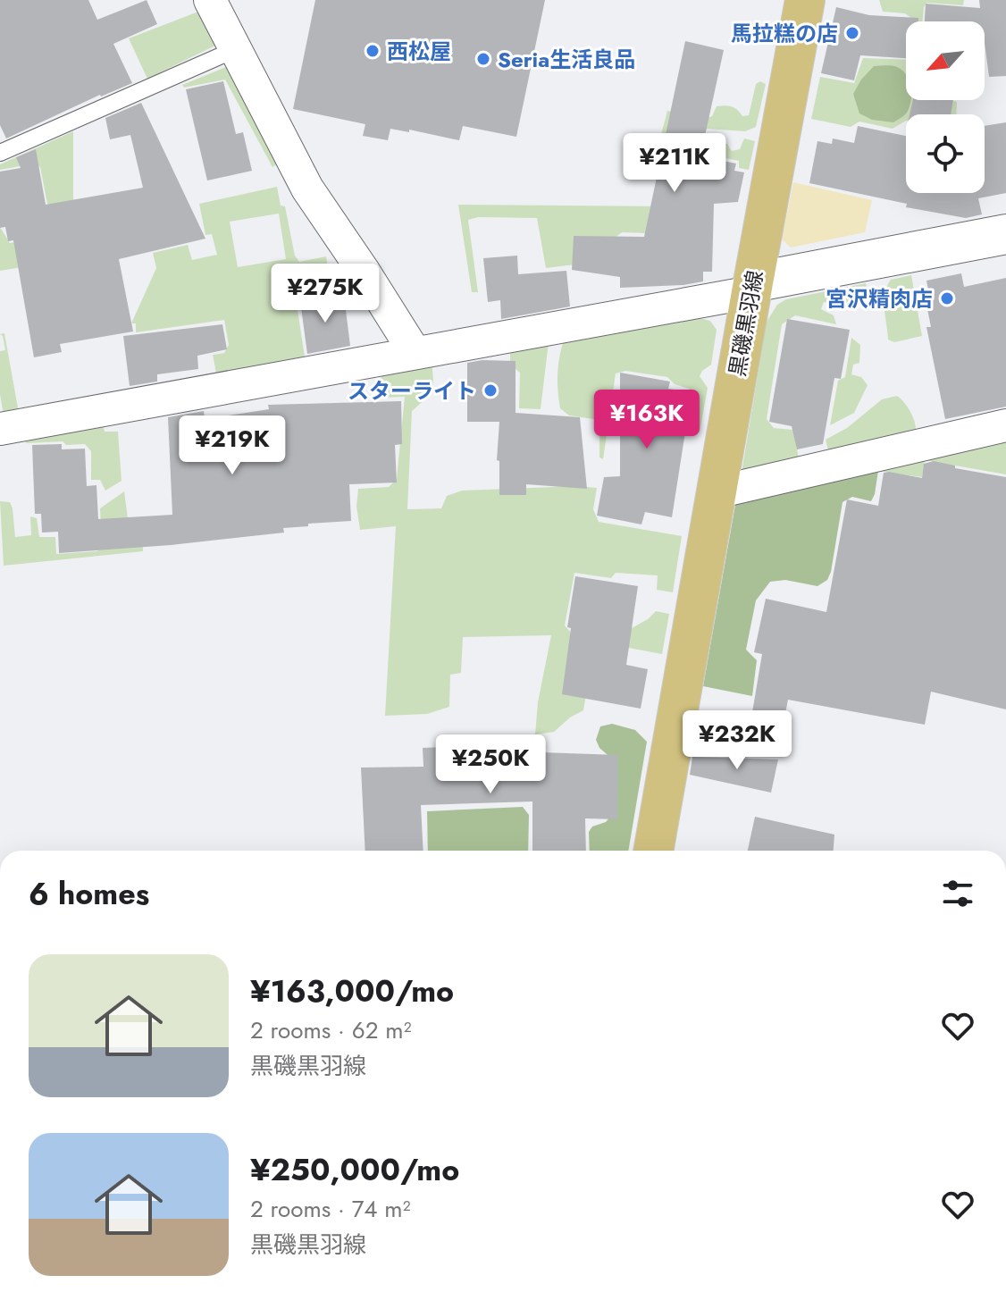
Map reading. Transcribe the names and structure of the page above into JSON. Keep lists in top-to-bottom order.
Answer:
{
  "streets": {
    "main road": ["黒磯黒羽線"]
  },
  "places": [
    "馬拉糕の店",
    "西松屋",
    "Seria生活良品",
    "宮沢精肉店",
    "スターライト"
  ],
  "north": "bottom left",
  "page": {
    "price": [
      "¥211K",
      "¥275K",
      "¥163K",
      "¥219K",
      "¥232K",
      "¥250K"
    ],
    "heading": "6 homes",
    "list": [
      {
        "name": "¥163,000/mo",
        "note": "2 rooms · 62 m² · 黒磯黒羽線"
      },
      {
        "name": "¥250,000/mo",
        "note": "2 rooms · 74 m² · 黒磯黒羽線"
      }
    ]
  }
}
